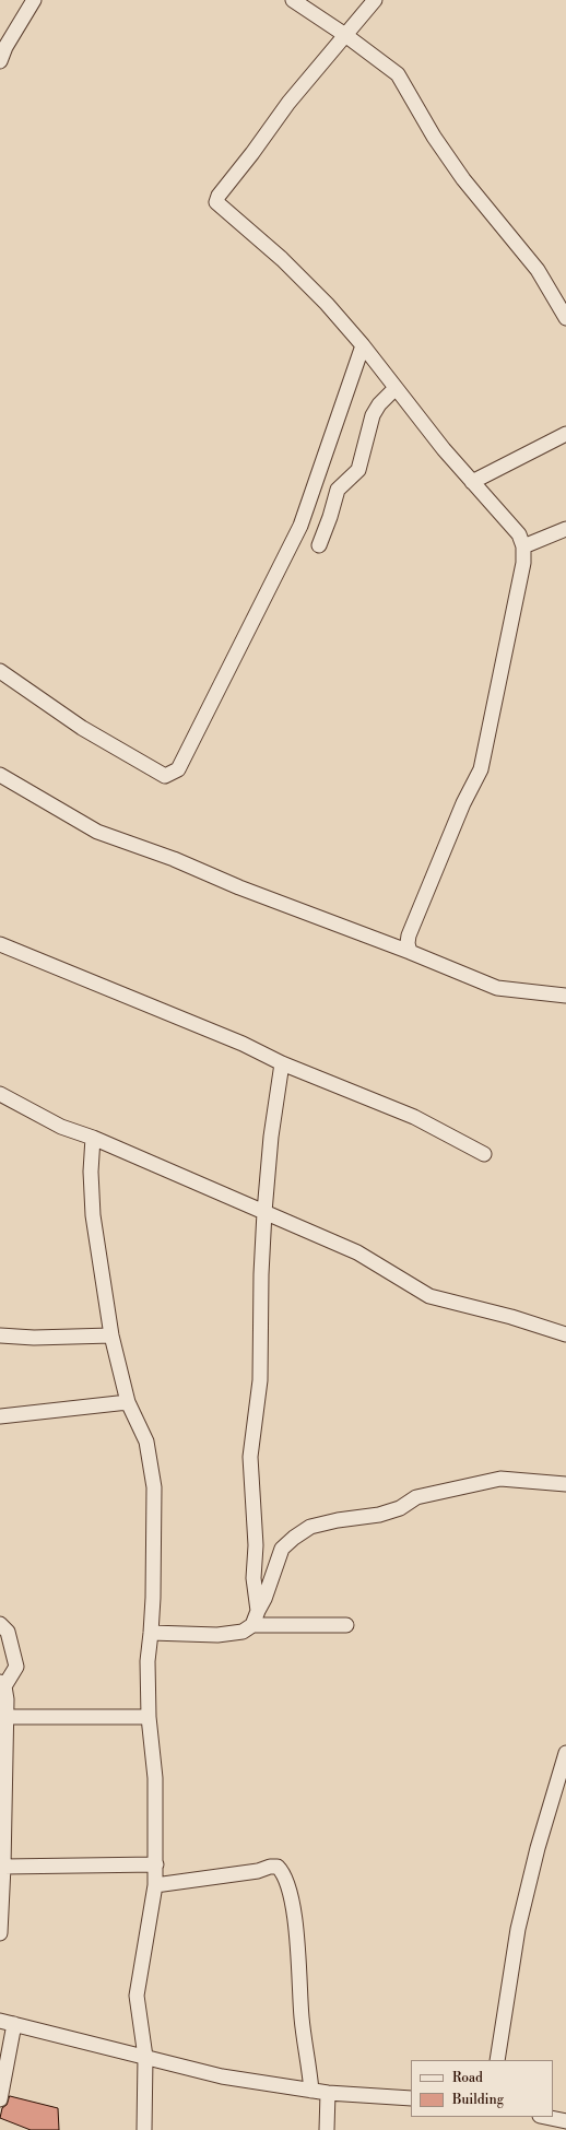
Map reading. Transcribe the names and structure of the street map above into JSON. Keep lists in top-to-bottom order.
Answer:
{
  "legend": ["Road", "Building"]
}
